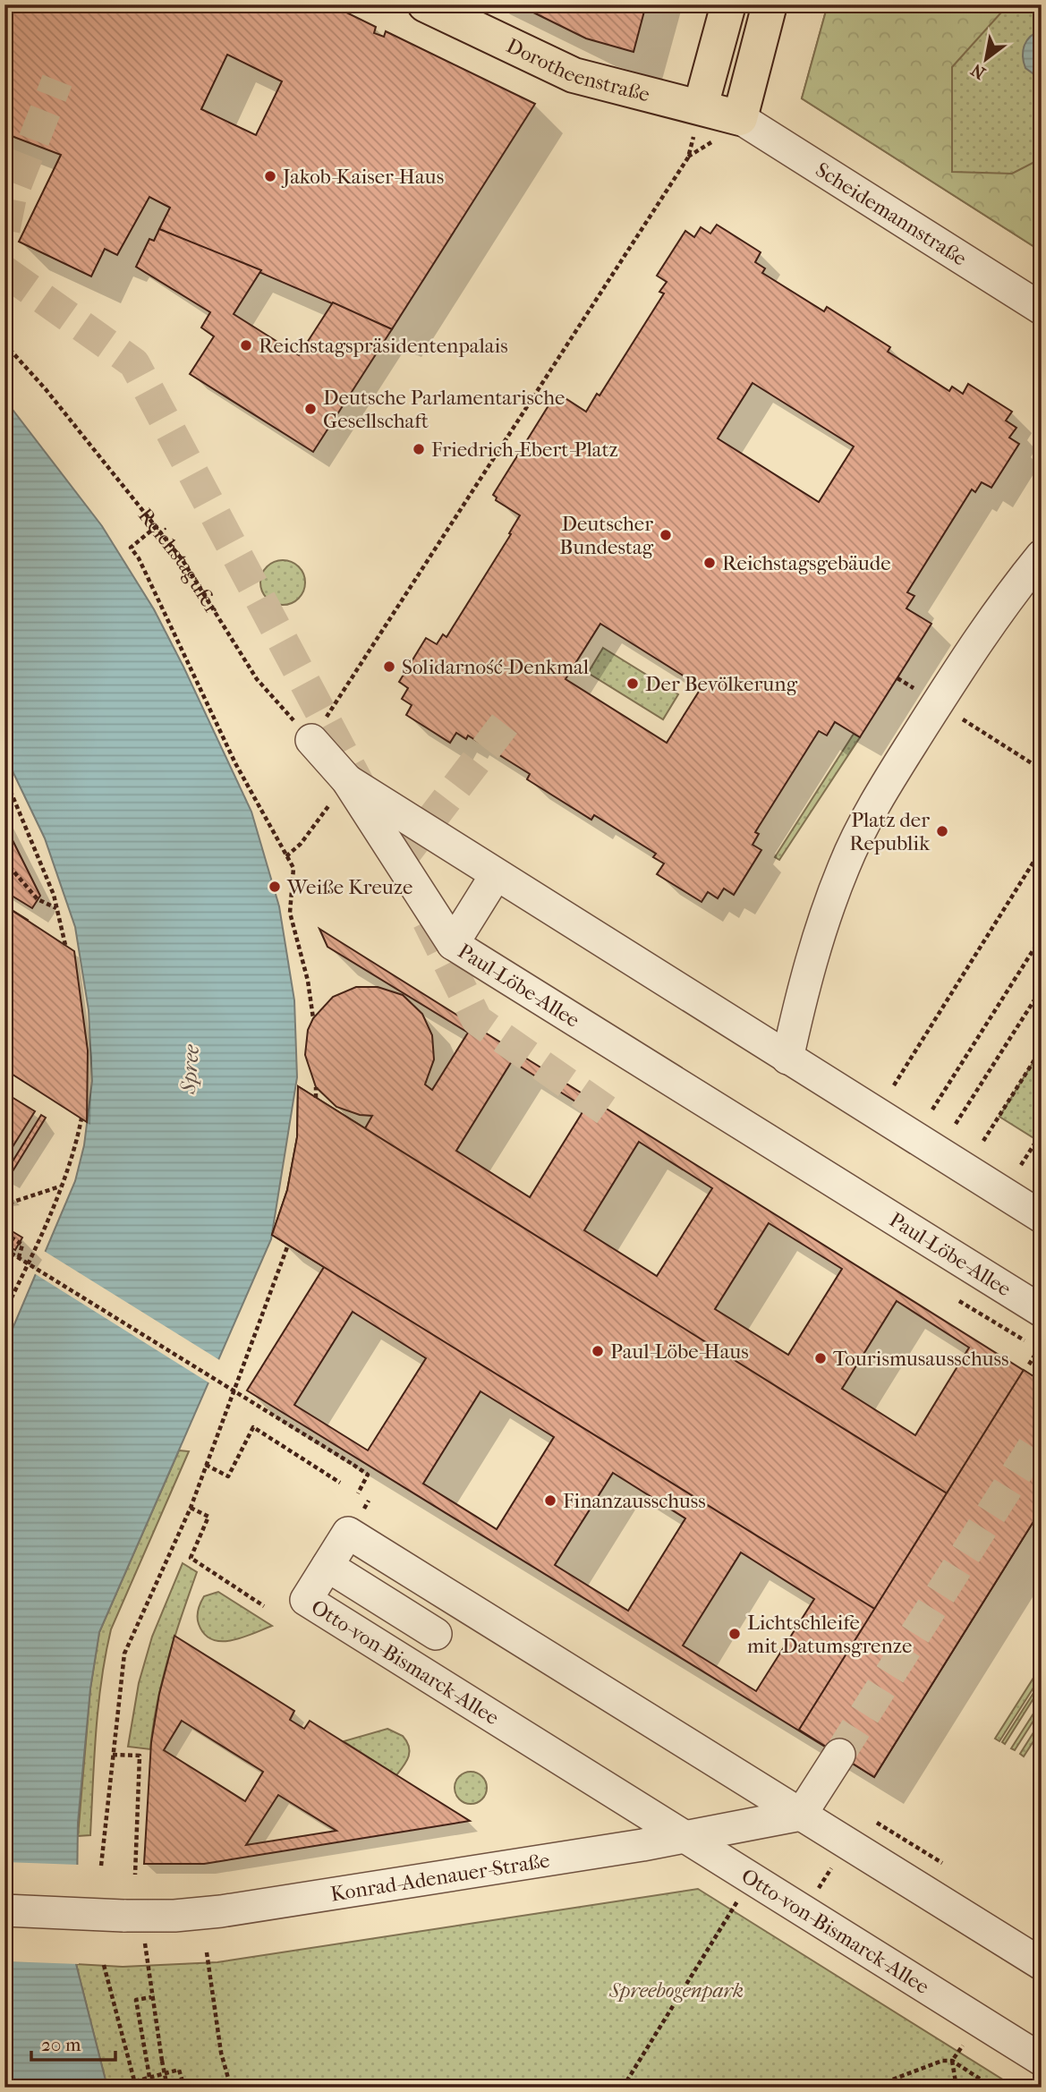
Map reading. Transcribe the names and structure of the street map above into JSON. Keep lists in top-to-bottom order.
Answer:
{
  "streets": {
    "main road": ["Dorotheenstraße"],
    "street": [
      "Scheidemannstraße",
      "Paul-Löbe-Allee",
      "Otto-von-Bismarck-Allee",
      "Konrad-Adenauer-Straße"
    ],
    "path": ["Reichstagufer"]
  },
  "crossings": [
    ["Dorotheenstraße", "Scheidemannstraße"],
    ["Otto-von-Bismarck-Allee", "Konrad-Adenauer-Straße"]
  ],
  "water": ["Spree"],
  "parks": ["Spreebogenpark"],
  "places": [
    "Jakob-Kaiser-Haus",
    "Reichstagspräsidentenpalais",
    "Deutsche Parlamentarische Gesellschaft",
    "Friedrich-Ebert-Platz",
    "Deutscher Bundestag",
    "Reichstagsgebäude",
    "Solidarność-Denkmal",
    "Der Bevölkerung",
    "Platz der Republik",
    "Weiße Kreuze",
    "Paul-Löbe-Haus",
    "Tourismusausschuss",
    "Finanzausschuss",
    "Lichtschleife mit Datumsgrenze"
  ],
  "scale_bar": "20 m",
  "north": "bottom left"
}
